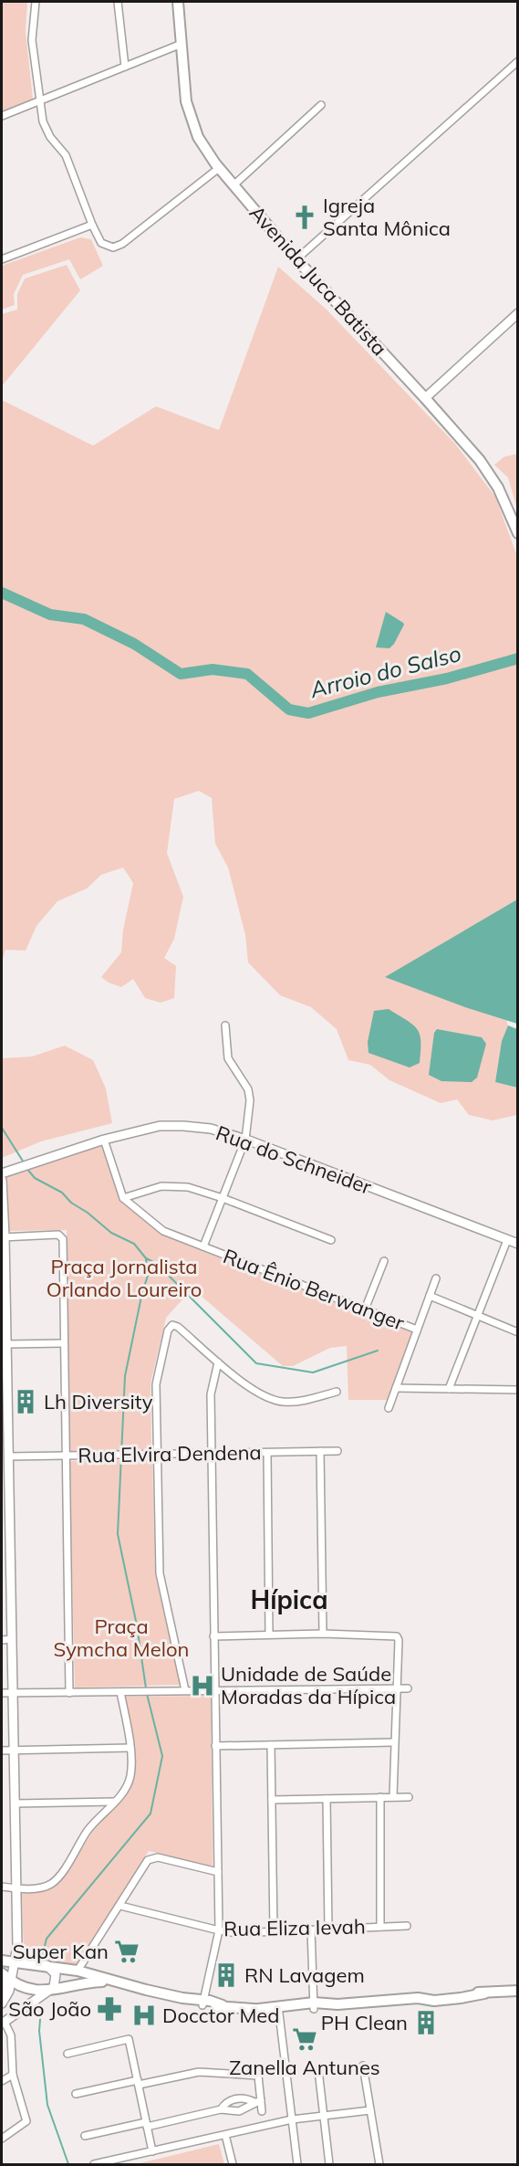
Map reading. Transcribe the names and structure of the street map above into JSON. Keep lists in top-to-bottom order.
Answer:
{
  "streets": {
    "main road": ["Avenida Juca Batista"],
    "street": [
      "Rua do Schneider",
      "Rua Ênio Berwanger",
      "Rua Elvira Dendena",
      "Rua Eliza Ievah"
    ]
  },
  "districts": ["Hípica"],
  "water": ["Arroio do Salso"],
  "parks": ["Praça Jornalista Orlando Loureiro", "Praça Symcha Melon"],
  "places": {
    "church": ["Igreja Santa Mônica"],
    "building": ["Lh Diversity", "RN Lavagem", "PH Clean"],
    "hospital": ["Unidade de Saúde Moradas da Hípica", "Docctor Med"],
    "supermarket": ["Super Kan", "Zanella Antunes"],
    "pharmacy": ["São João"]
  }
}
